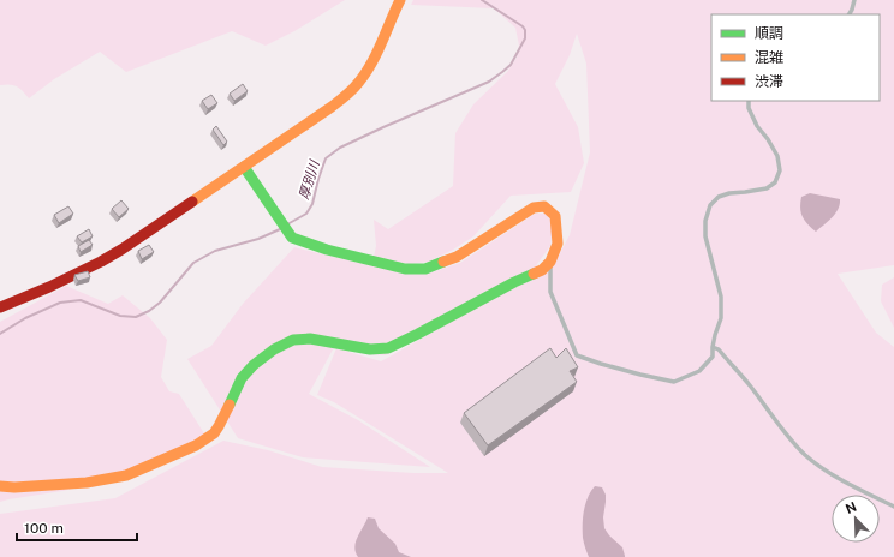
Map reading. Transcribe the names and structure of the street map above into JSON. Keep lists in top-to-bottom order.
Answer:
{
  "water": ["厚別川"],
  "legend": ["順調", "混雑", "渋滞"],
  "scale_bar": "100 m",
  "north": "top left"
}
